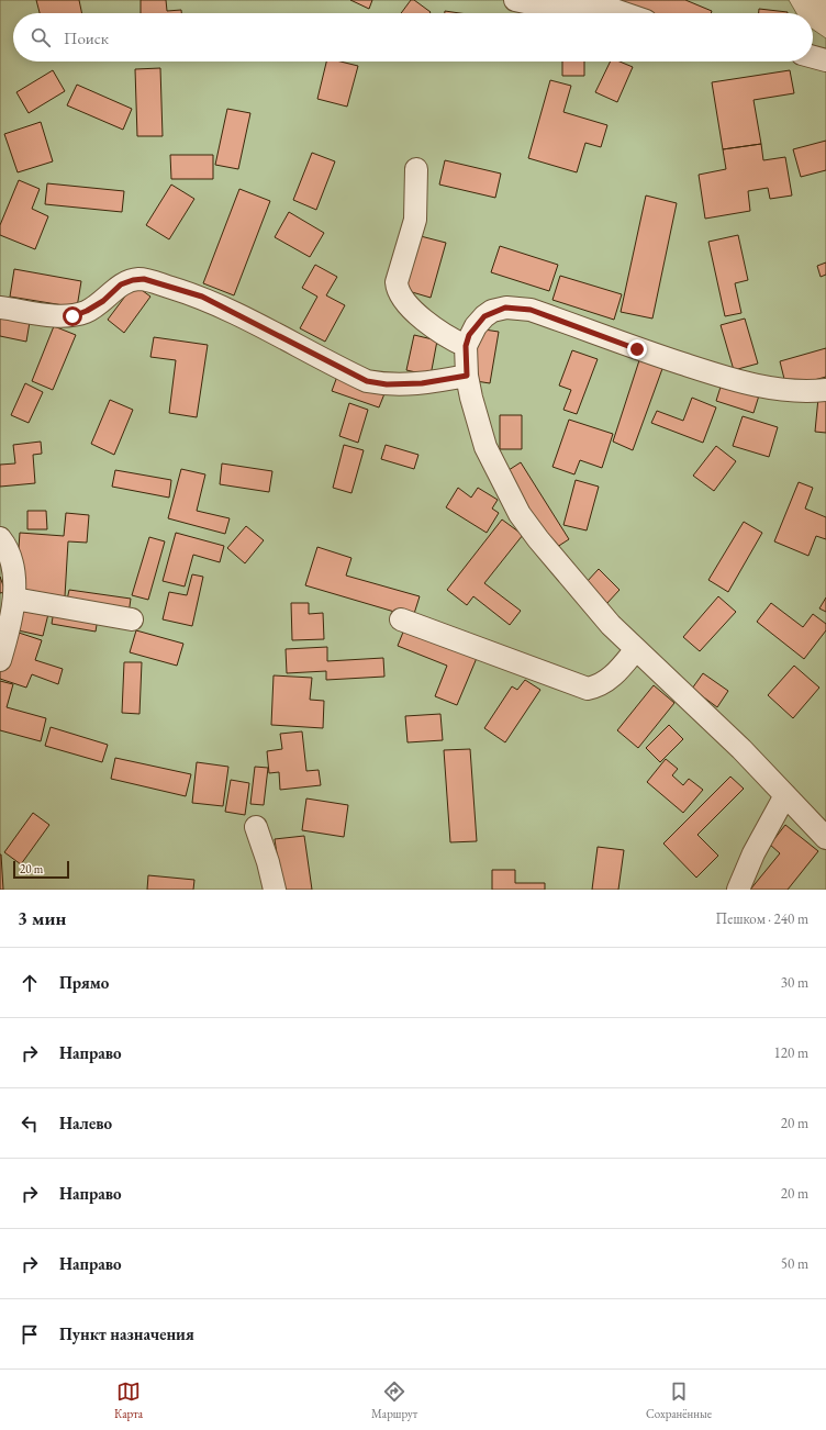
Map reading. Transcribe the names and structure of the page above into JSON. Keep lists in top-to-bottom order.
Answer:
{
  "scale_bar": "20 m",
  "page": {
    "search": "Поиск",
    "scale": "20 m",
    "heading": ["3 мин", "Пешком · 240 m"],
    "list": [
      ["Прямо", "30 m"],
      ["Направо", "120 m"],
      ["Налево", "20 m"],
      ["Направо", "20 m"],
      ["Направо", "50 m"],
      "Пункт назначения"
    ],
    "nav": ["Карта", "Маршрут", "Сохранённые"]
  }
}
